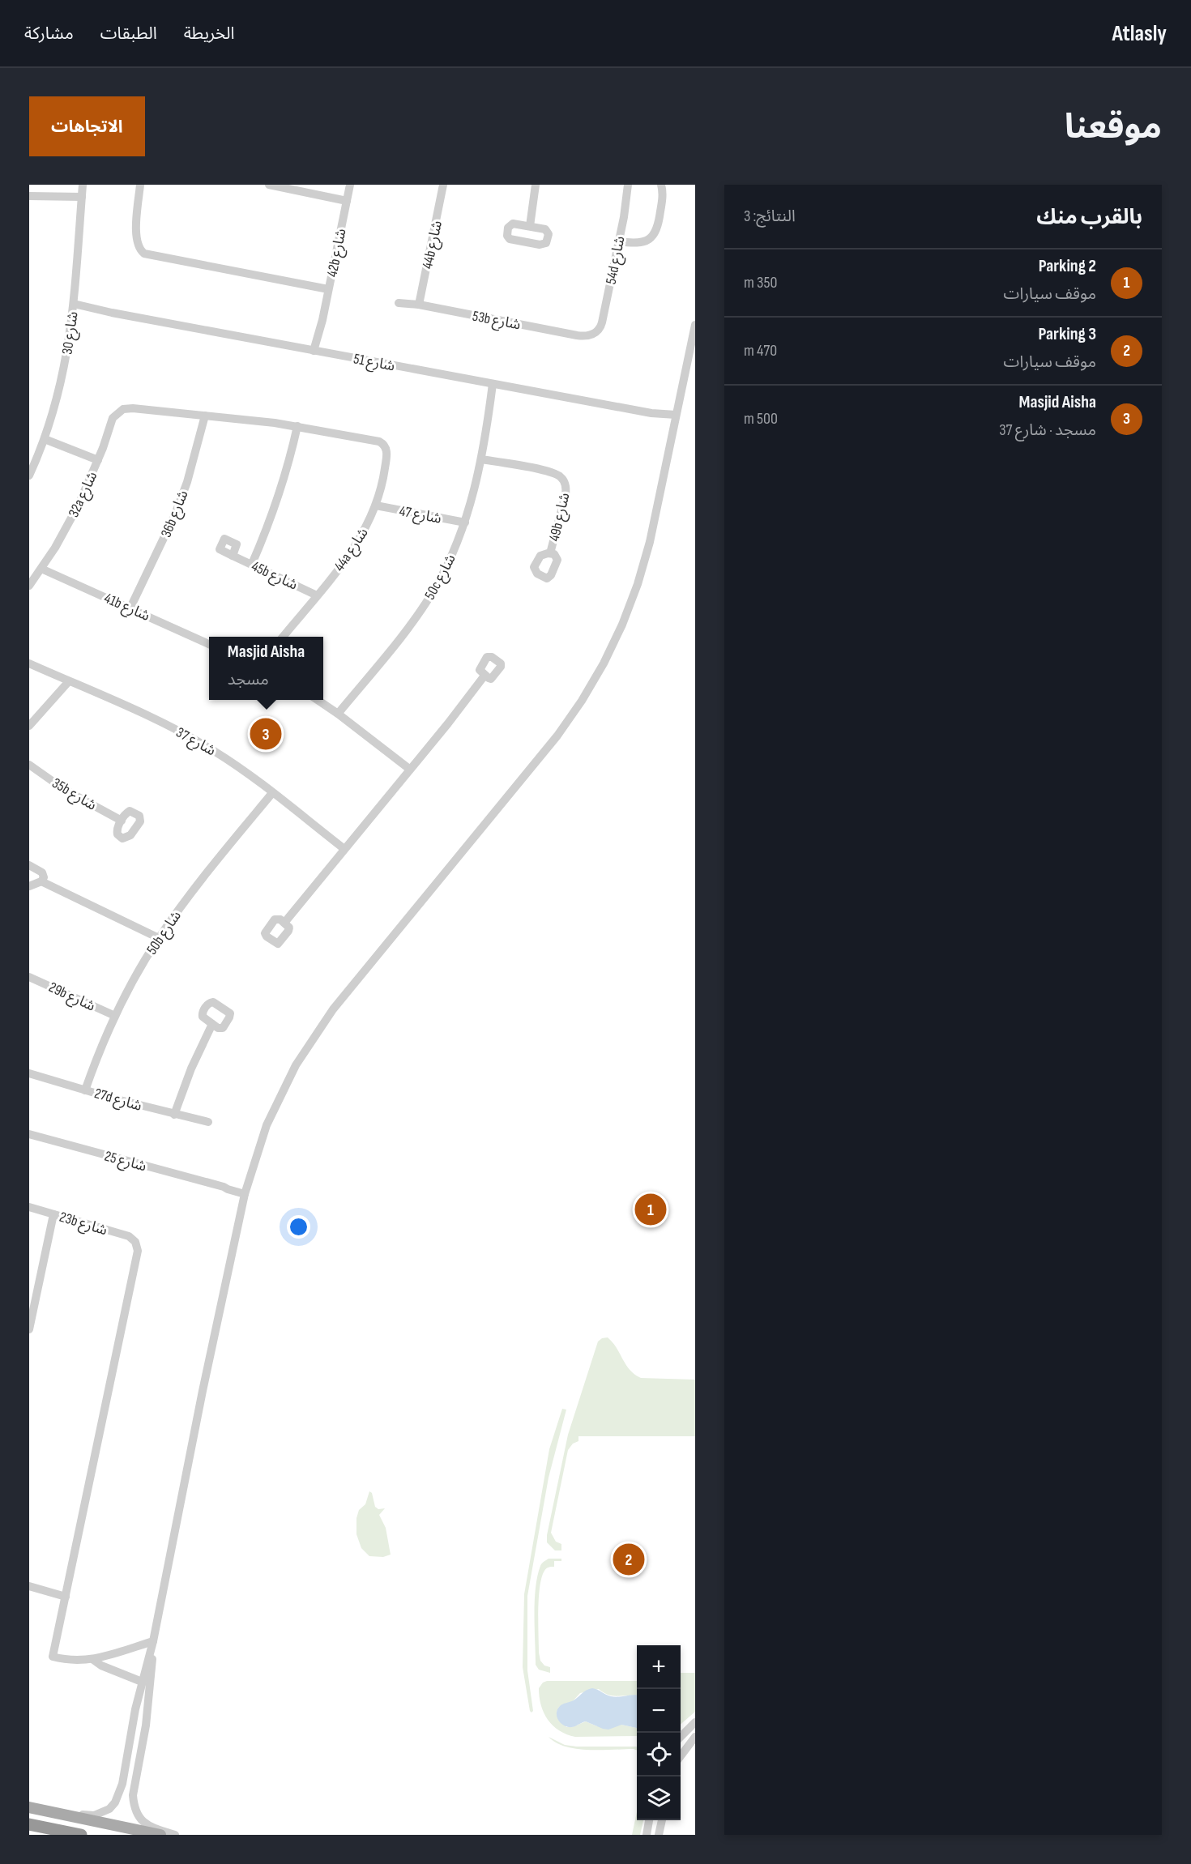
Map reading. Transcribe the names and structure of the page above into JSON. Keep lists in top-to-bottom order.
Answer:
{
  "streets": {
    "street": [
      "44b شارع",
      "42b شارع",
      "54d شارع",
      "53b شارع",
      "شارع 30",
      "شارع 51",
      "32a شارع",
      "36b شارع",
      "شارع 47",
      "49b شارع",
      "44a شارع",
      "45b شارع",
      "50c شارع",
      "41b شارع",
      "شارع 37",
      "35b شارع",
      "50b شارع",
      "29b شارع",
      "27d شارع",
      "شارع 25",
      "23b شارع"
    ]
  },
  "crossings": [
    ["44b شارع", "53b شارع"],
    ["42b شارع", "شارع 51"],
    ["54d شارع", "53b شارع"],
    ["شارع 30", "شارع 51"],
    ["شارع 51", "50c شارع"],
    ["32a شارع", "36b شارع"],
    ["32a شارع", "41b شارع"],
    ["36b شارع", "41b شارع"],
    ["شارع 47", "44a شارع"],
    ["شارع 47", "50c شارع"],
    ["49b شارع", "50c شارع"],
    ["44a شارع", "45b شارع"],
    ["شارع 37", "50b شارع"],
    ["50b شارع", "29b شارع"],
    ["50b شارع", "27d شارع"]
  ],
  "page": {
    "header": "Atlasly",
    "nav": ["الخريطة", "الطبقات", "مشاركة"],
    "title": "موقعنا",
    "buttons": "الاتجاهات",
    "heading": ["بالقرب منك", "النتائج: 3"],
    "list": [
      {
        "mark": "1",
        "name": "Parking 2",
        "note": "موقف سيارات",
        "value": "350 m"
      },
      {
        "mark": "2",
        "name": "Parking 3",
        "note": "موقف سيارات",
        "value": "470 m"
      },
      {
        "mark": "3",
        "name": "Masjid Aisha",
        "note": "مسجد · شارع 37",
        "value": "500 m"
      }
    ],
    "popup": ["Masjid Aisha", "مسجد"],
    "pins": ["3", "1", "2"],
    "map_buttons": ["+", "−"]
  }
}
